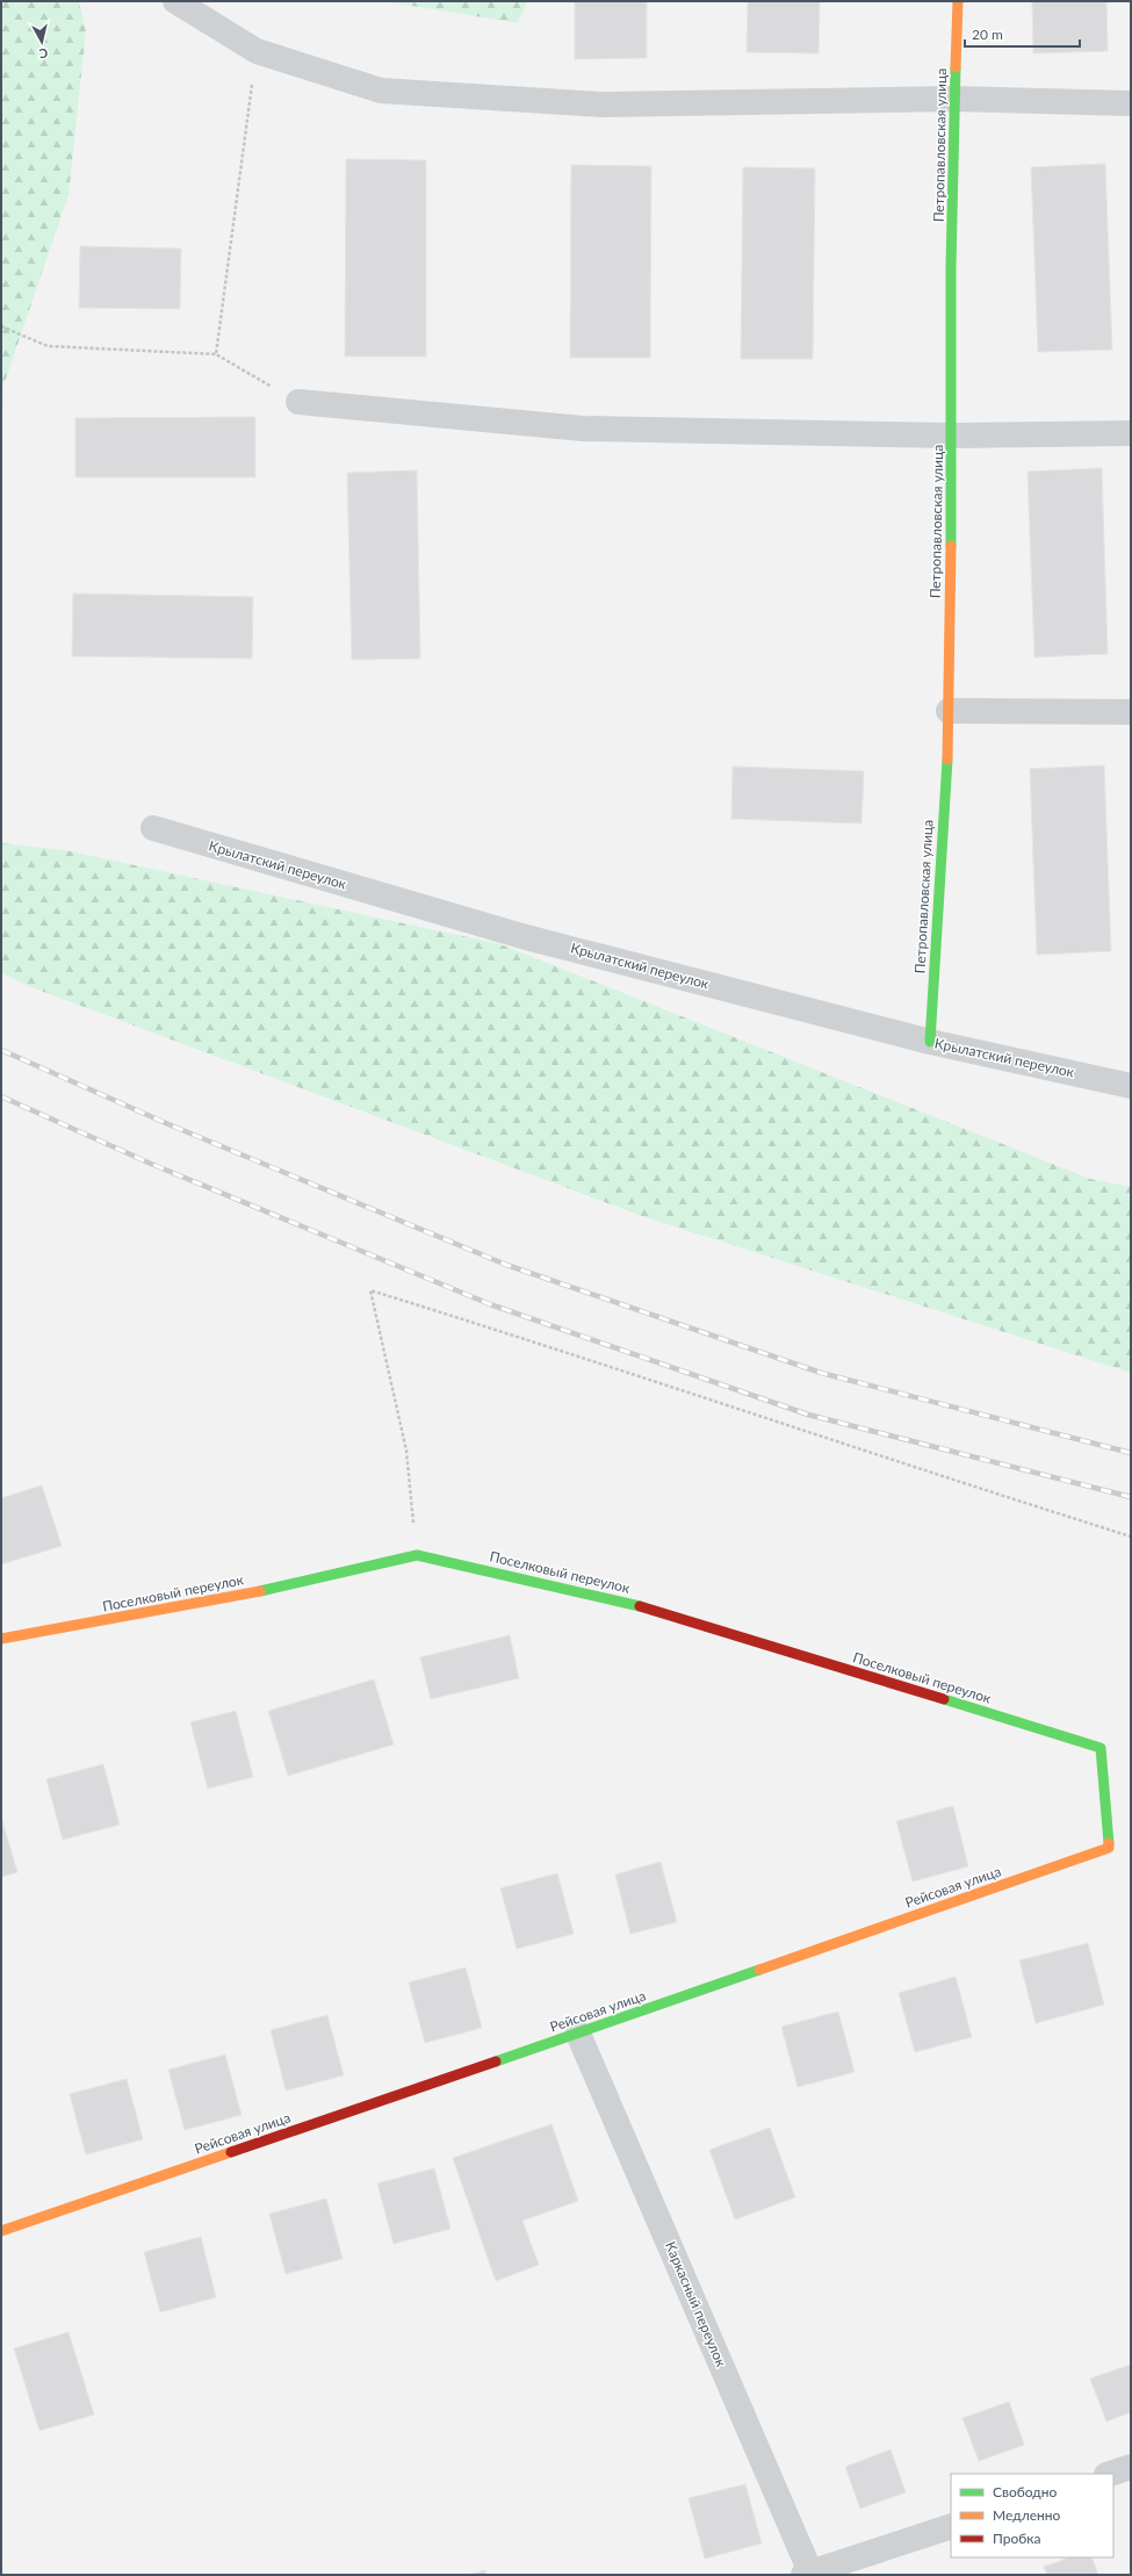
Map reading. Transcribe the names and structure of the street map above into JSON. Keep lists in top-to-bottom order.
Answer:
{
  "streets": {
    "street": [
      "Петропавловская улица",
      "Крылатский переулок",
      "Поселковый переулок",
      "Рейсовая улица",
      "Каркасный переулок"
    ]
  },
  "crossings": [
    ["Петропавловская улица", "Крылатский переулок"],
    ["Поселковый переулок", "Рейсовая улица"],
    ["Рейсовая улица", "Каркасный переулок"]
  ],
  "legend": ["Свободно", "Медленно", "Пробка"],
  "scale_bar": "20 m",
  "north": "bottom"
}
